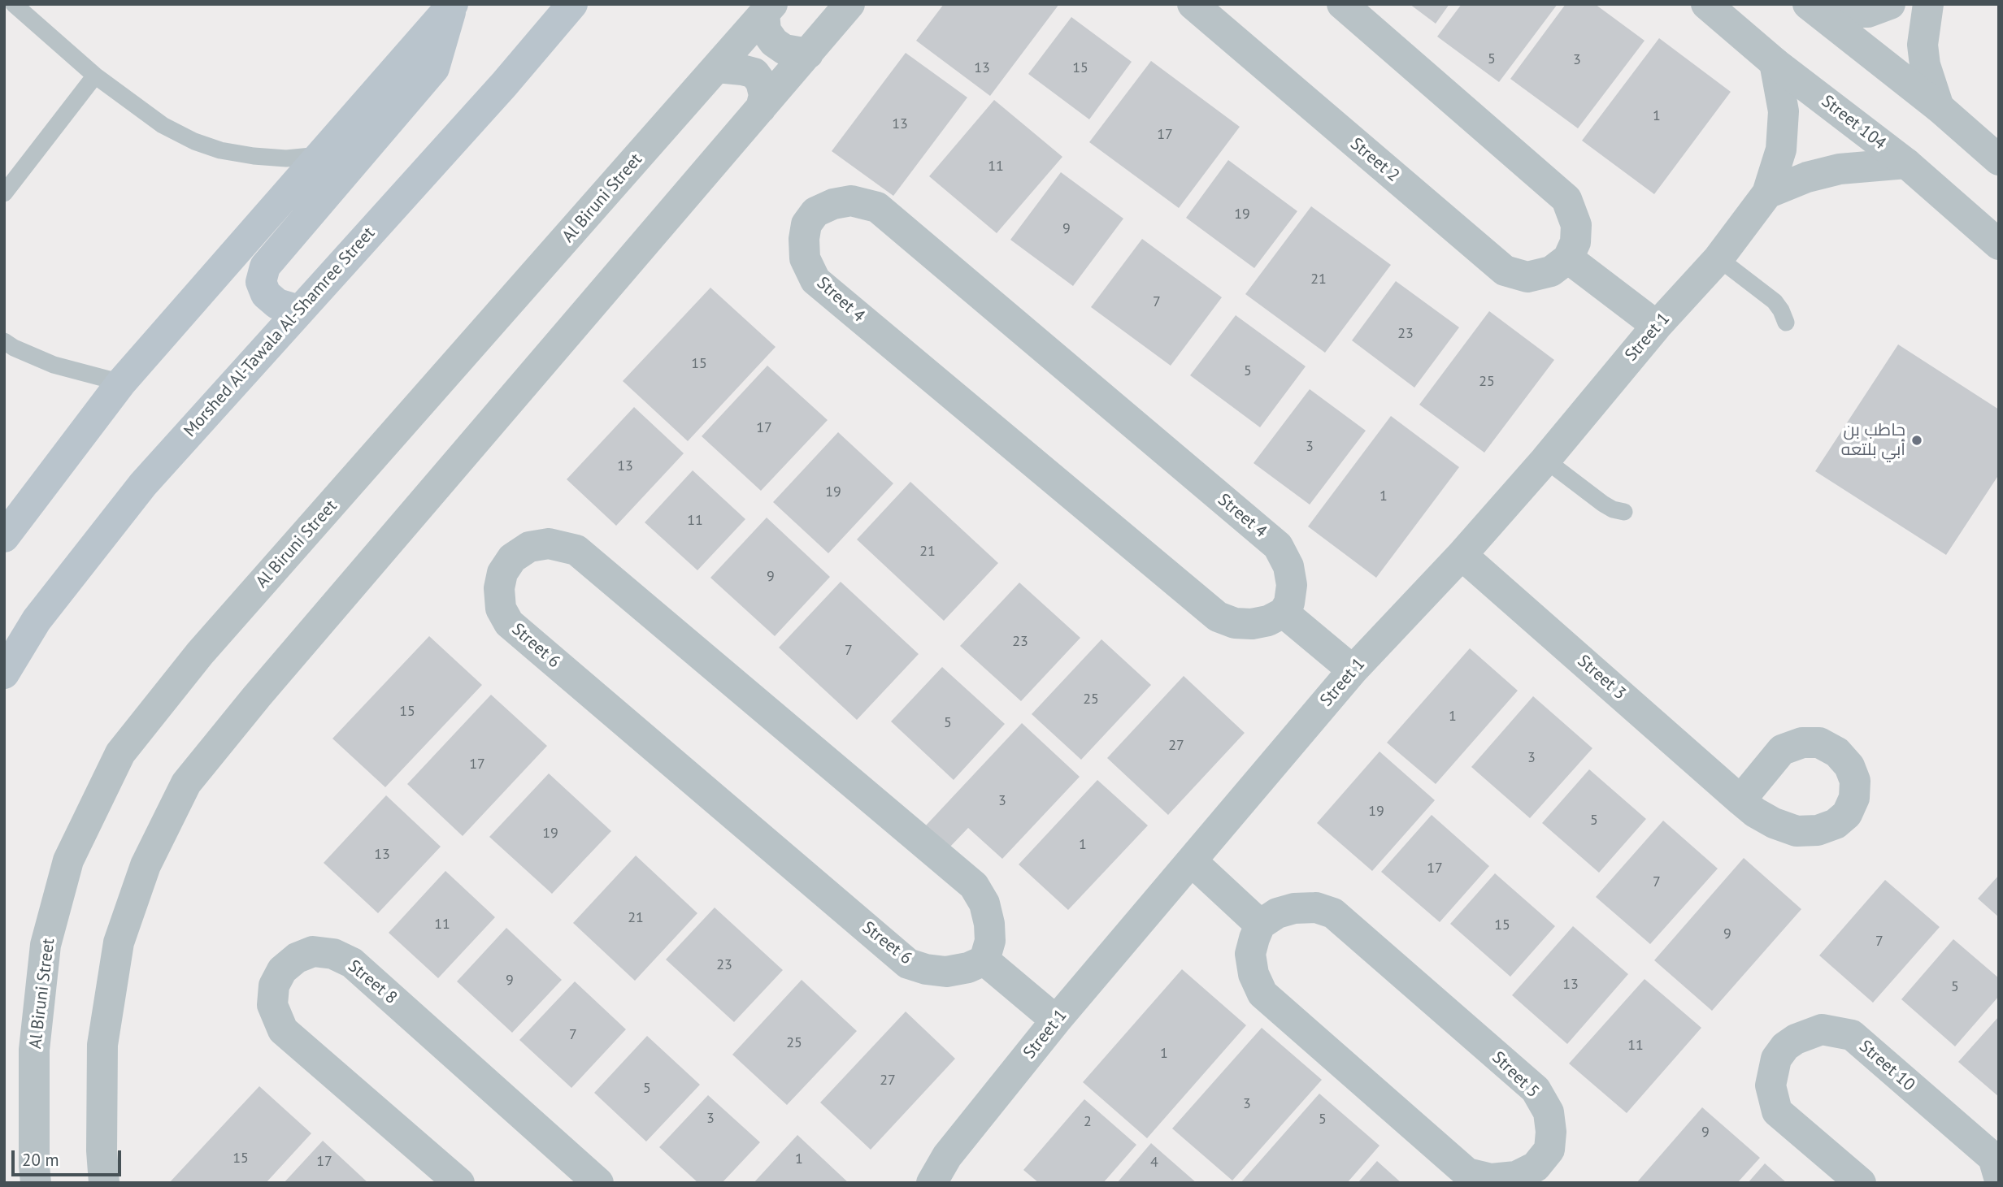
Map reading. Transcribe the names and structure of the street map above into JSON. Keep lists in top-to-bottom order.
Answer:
{
  "streets": {
    "main road": ["Morshed Al-Tawala Al-Shamree Street"],
    "street": [
      "Street 104",
      "Street 2",
      "Al Biruni Street",
      "Street 4",
      "Street 1",
      "Street 6",
      "Street 3",
      "Street 8",
      "Street 10",
      "Street 5"
    ]
  },
  "crossings": [
    ["Street 104", "Street 1"],
    ["Street 1", "Street 3"]
  ],
  "places": ["حاطب بن أبي بلتعه"],
  "house_numbers": [
    "5",
    "3",
    "13",
    "15",
    "1",
    "13",
    "17",
    "11",
    "19",
    "9",
    "21",
    "7",
    "23",
    "15",
    "5",
    "25",
    "17",
    "3",
    "13",
    "19",
    "1",
    "11",
    "21",
    "9",
    "23",
    "7",
    "25",
    "15",
    "1",
    "5",
    "27",
    "3",
    "17",
    "3",
    "19",
    "5",
    "19",
    "1",
    "13",
    "17",
    "7",
    "21",
    "11",
    "15",
    "9",
    "7",
    "23",
    "9",
    "13",
    "5",
    "7",
    "25",
    "11",
    "1",
    "27",
    "5",
    "3",
    "3",
    "5",
    "2",
    "9",
    "15",
    "1",
    "17",
    "4"
  ],
  "scale_bar": "20 m"
}
